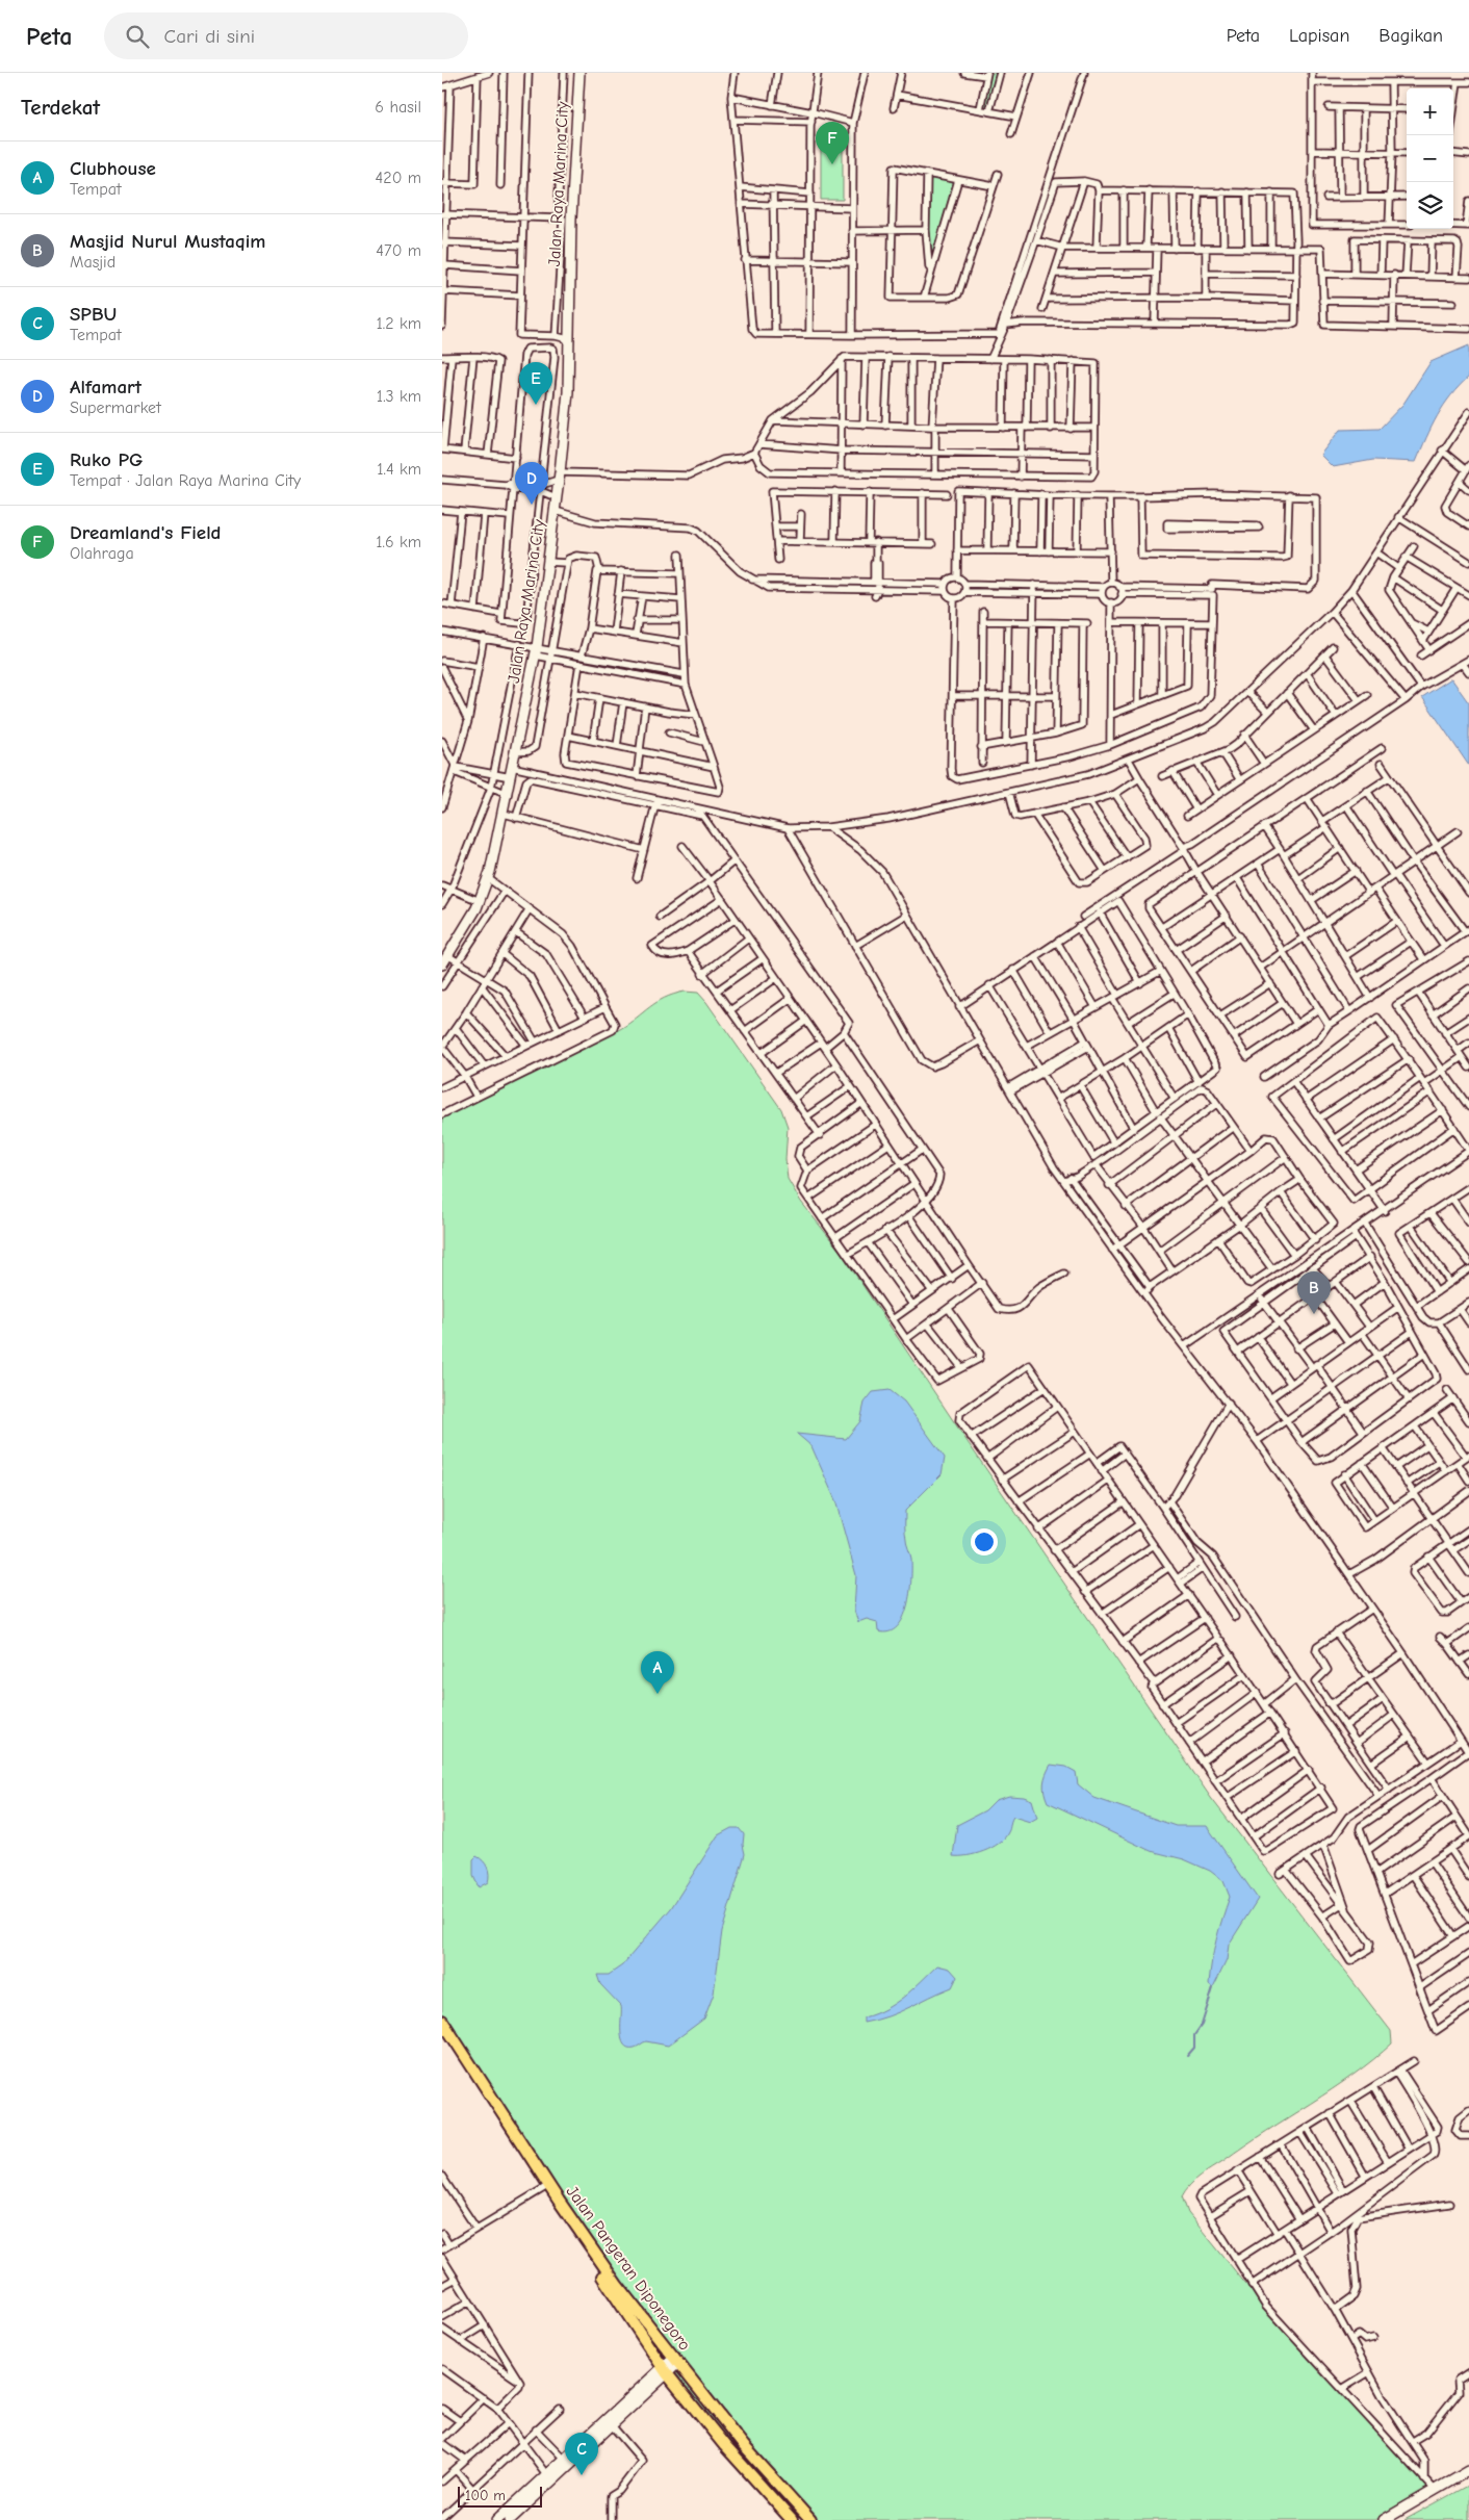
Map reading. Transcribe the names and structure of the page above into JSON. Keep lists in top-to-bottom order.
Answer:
{
  "streets": {
    "highway": ["Jalan Pangeran Diponegoro"],
    "main road": ["Jalan Raya Marina City"]
  },
  "scale_bar": "100 m",
  "page": {
    "header": "Peta",
    "search": "Cari di sini",
    "nav": ["Peta", "Lapisan", "Bagikan"],
    "heading": ["Terdekat", "6 hasil"],
    "map_buttons": ["+", "−"],
    "pins": [
      "F",
      "E",
      "D",
      "B",
      "A",
      "C"
    ],
    "list": [
      {
        "mark": "A",
        "name": "Clubhouse",
        "note": "Tempat",
        "value": "420 m"
      },
      {
        "mark": "B",
        "name": "Masjid Nurul Mustaqim",
        "note": "Masjid",
        "value": "470 m"
      },
      {
        "mark": "C",
        "name": "SPBU",
        "note": "Tempat",
        "value": "1.2 km"
      },
      {
        "mark": "D",
        "name": "Alfamart",
        "note": "Supermarket",
        "value": "1.3 km"
      },
      {
        "mark": "E",
        "name": "Ruko PG",
        "note": "Tempat · Jalan Raya Marina City",
        "value": "1.4 km"
      },
      {
        "mark": "F",
        "name": "Dreamland's Field",
        "note": "Olahraga",
        "value": "1.6 km"
      }
    ],
    "scale": "100 m"
  }
}
